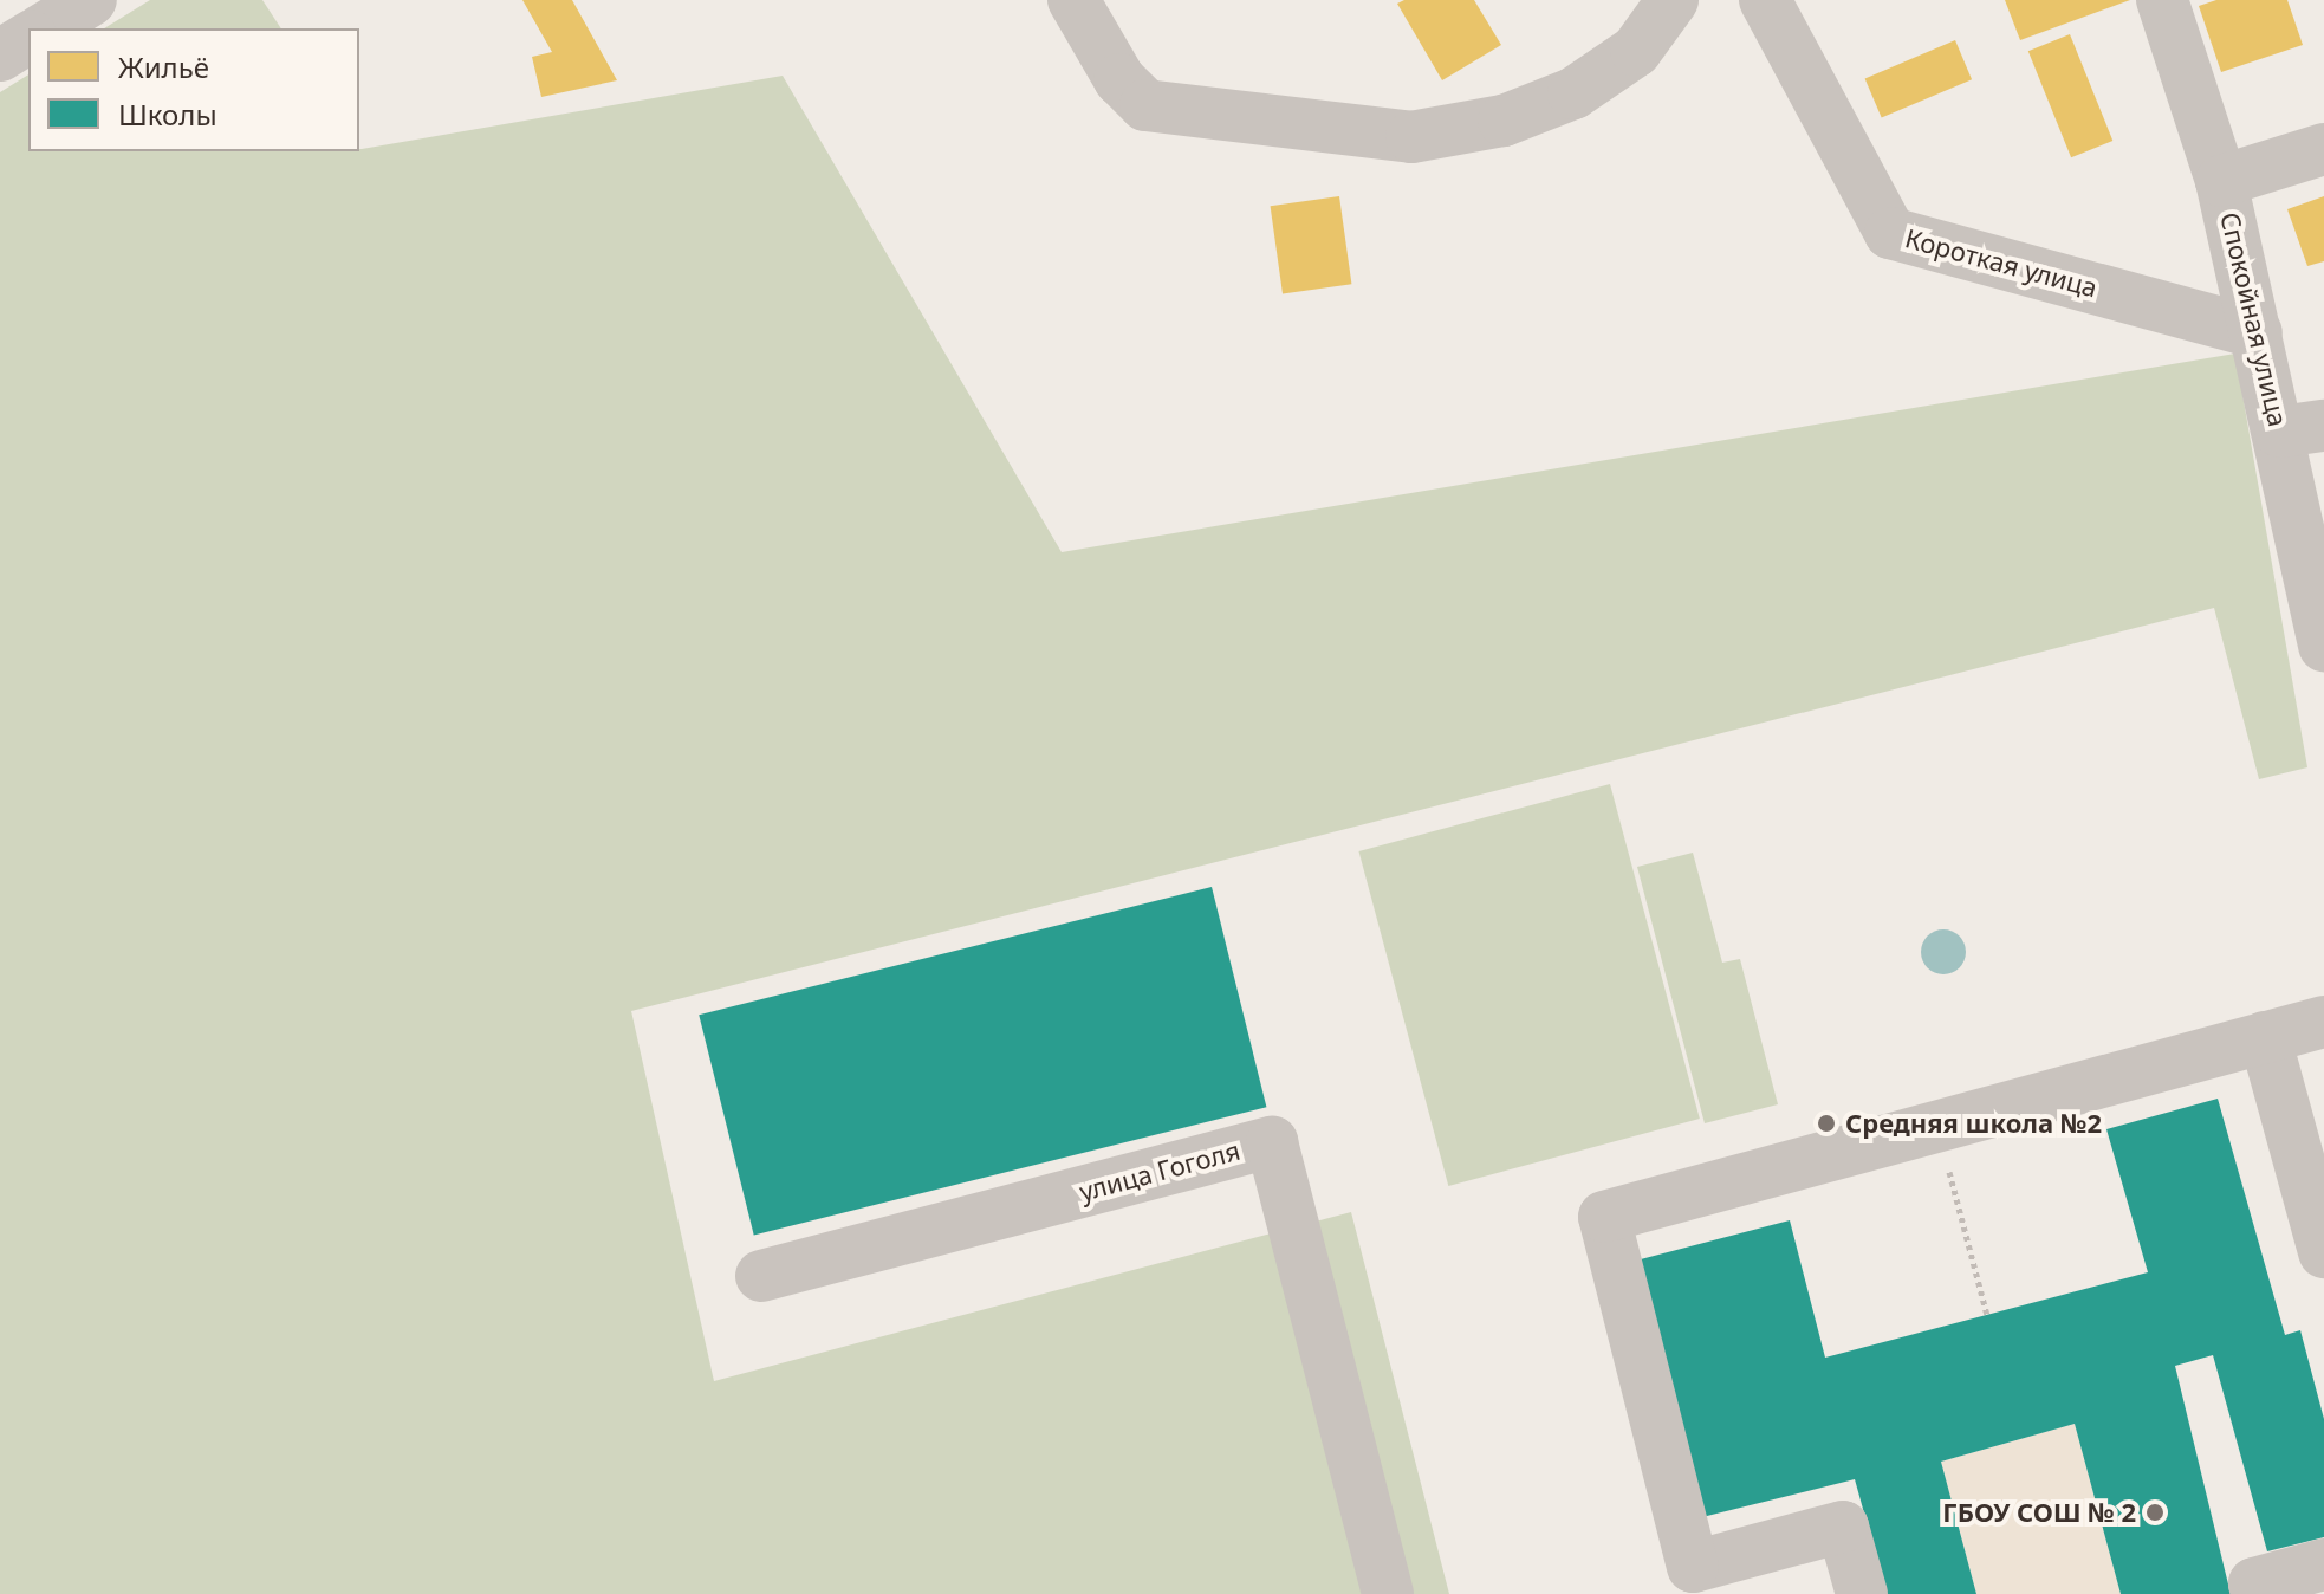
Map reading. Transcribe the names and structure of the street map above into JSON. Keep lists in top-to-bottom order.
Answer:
{
  "streets": {
    "street": ["Короткая улица", "Спокойная улица", "улица Гоголя"]
  },
  "crossings": [
    ["Короткая улица", "Спокойная улица"]
  ],
  "places": ["Средняя школа №2", "ГБОУ СОШ № 2"],
  "legend": ["Жильё", "Школы"]
}
